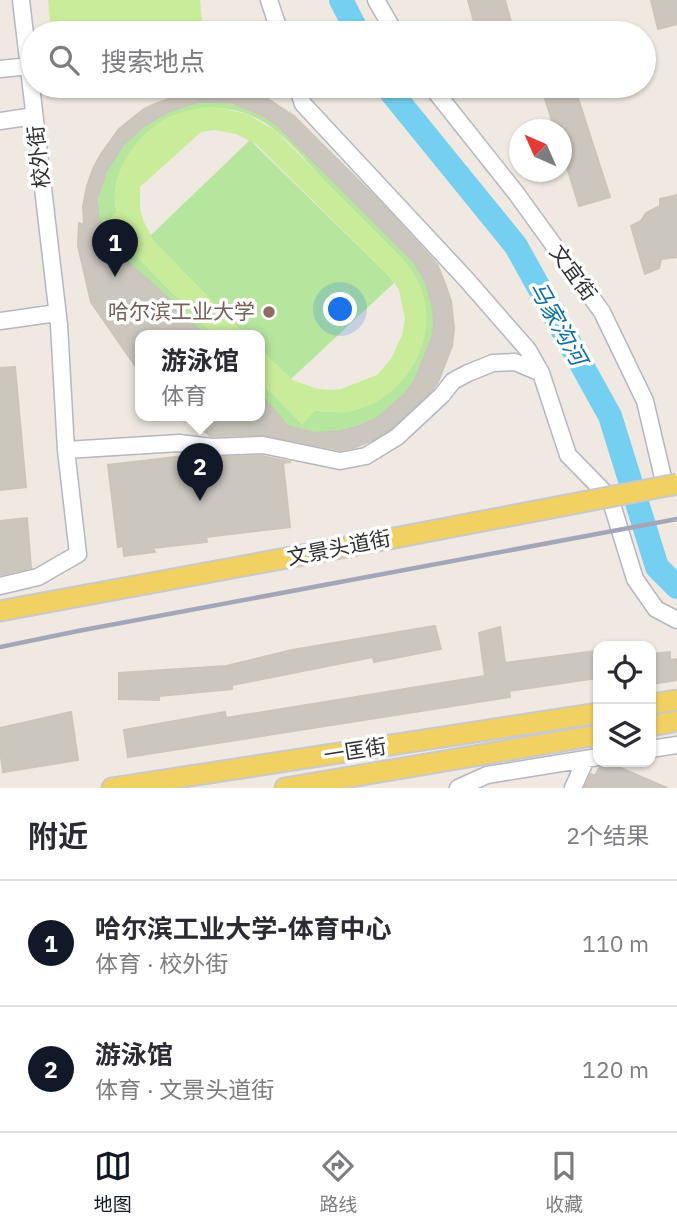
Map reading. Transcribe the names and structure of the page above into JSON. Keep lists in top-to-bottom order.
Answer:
{
  "streets": {
    "main road": ["文景头道街", "一匡街"],
    "street": ["校外街", "文宜街"]
  },
  "crossings": [
    ["文宜街", "文景头道街"]
  ],
  "water": ["马家沟河"],
  "places": ["哈尔滨工业大学"],
  "north": "top left",
  "page": {
    "search": "搜索地点",
    "pins": ["1", "2"],
    "popup": ["游泳馆", "体育"],
    "heading": ["附近", "2个结果"],
    "list": [
      {
        "mark": "1",
        "name": "哈尔滨工业大学-体育中心",
        "note": "体育 · 校外街",
        "value": "110 m"
      },
      {
        "mark": "2",
        "name": "游泳馆",
        "note": "体育 · 文景头道街",
        "value": "120 m"
      }
    ],
    "nav": ["地图", "路线", "收藏"]
  }
}
